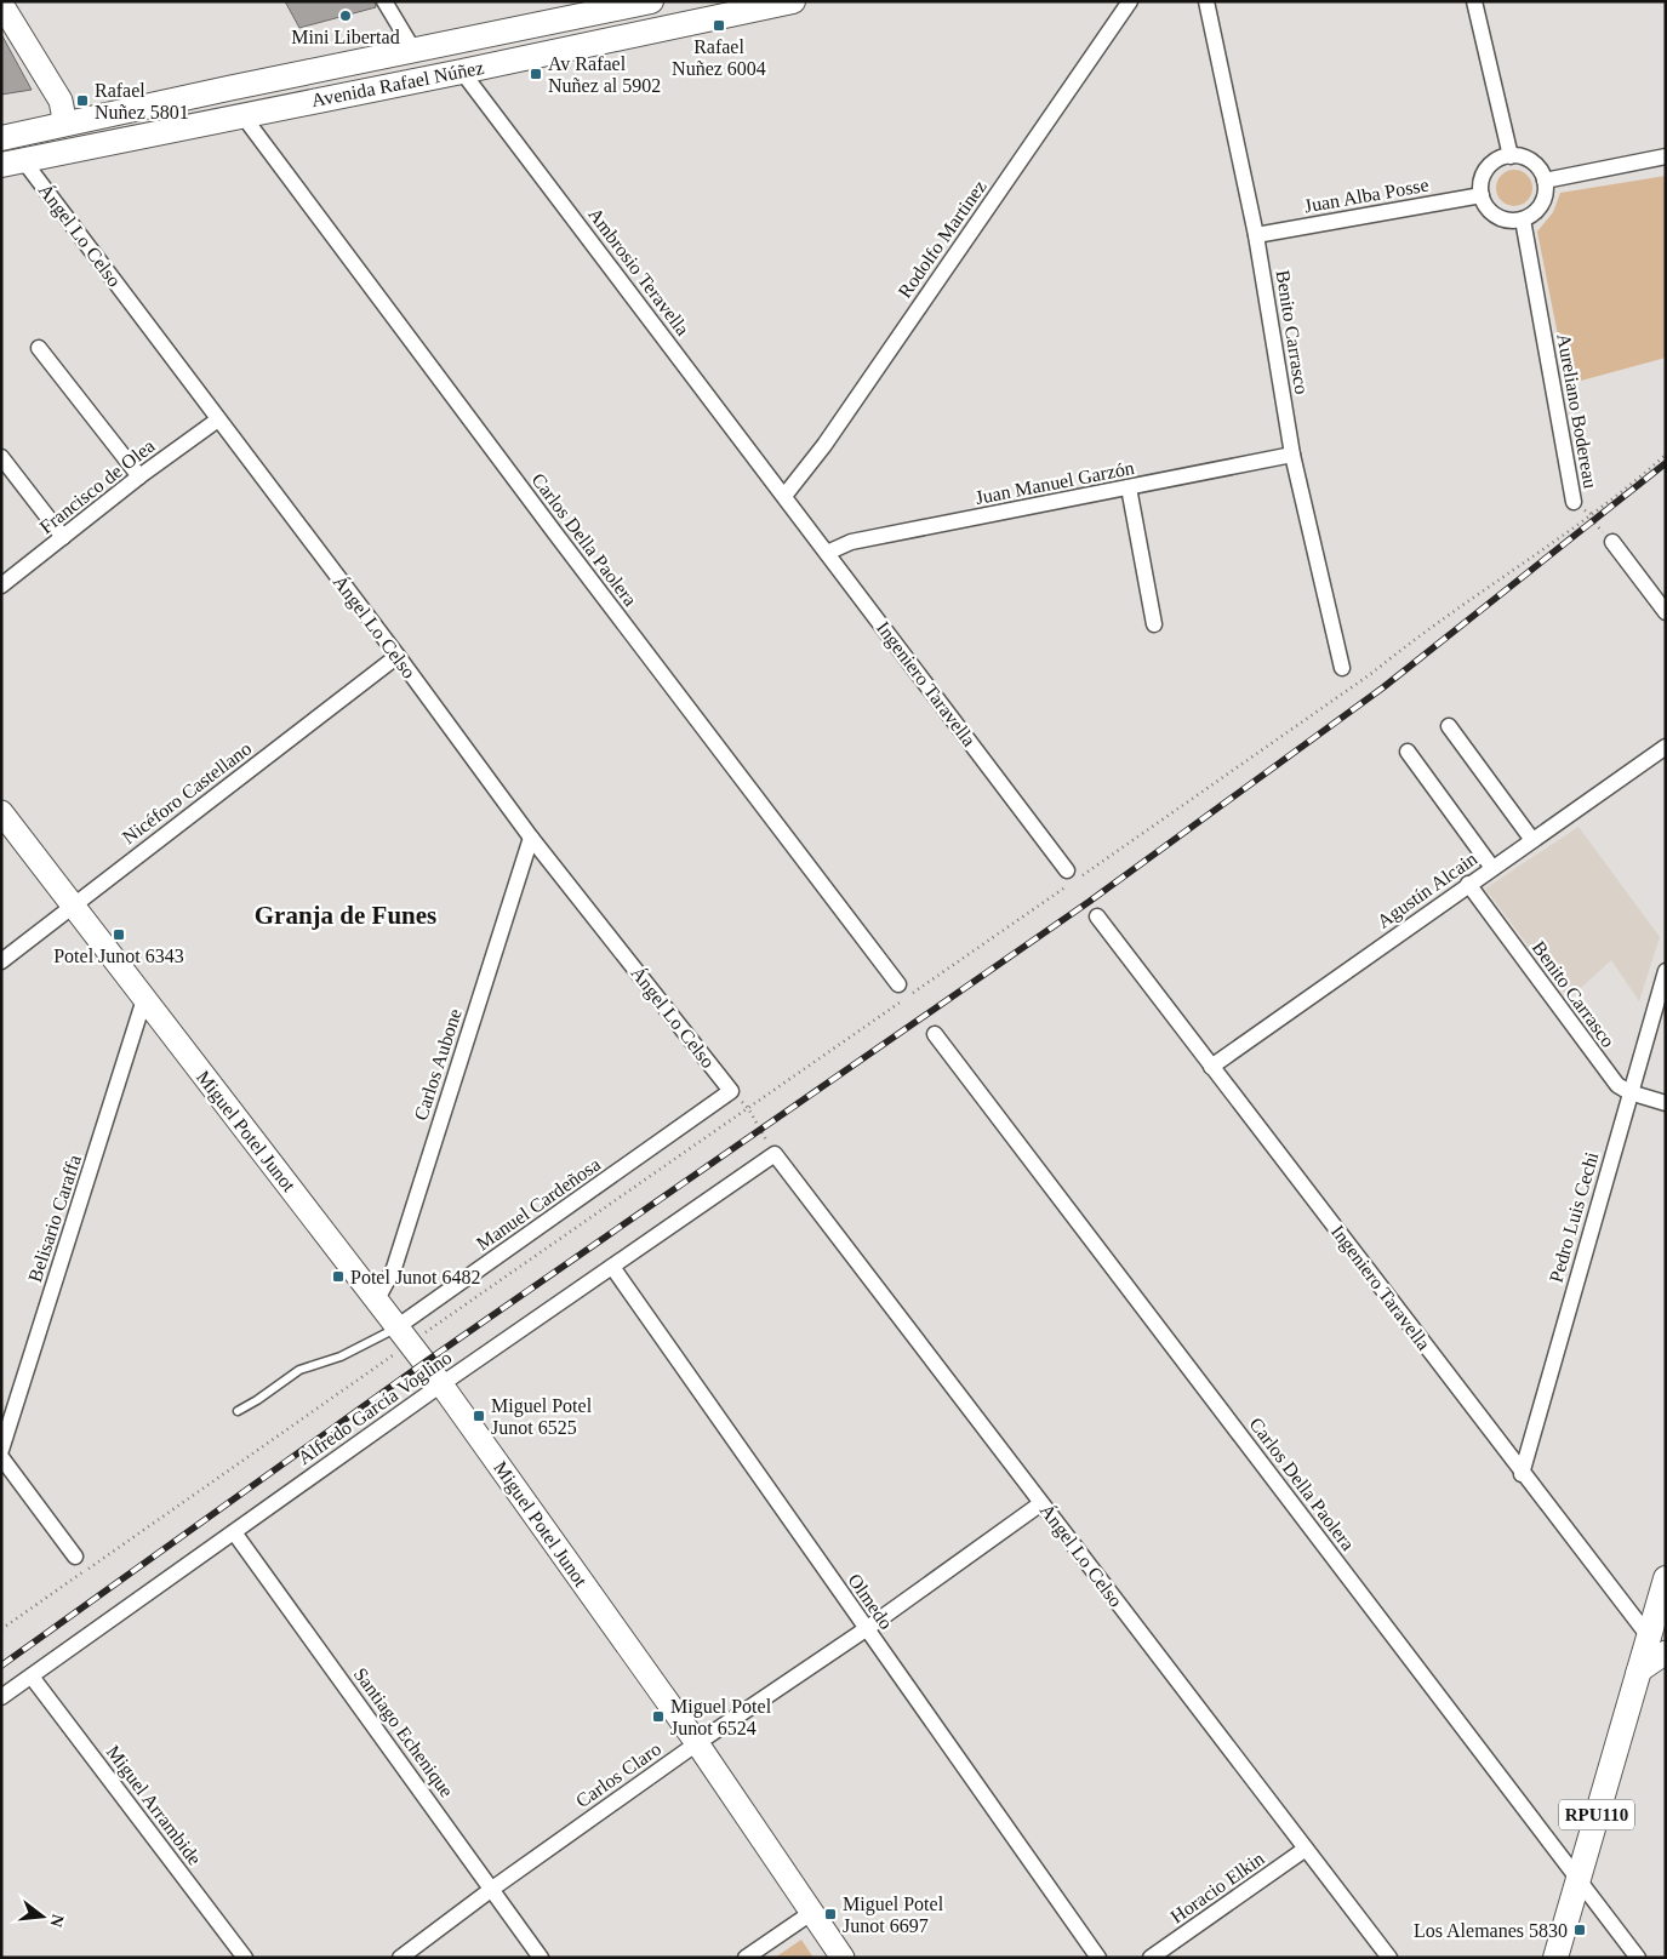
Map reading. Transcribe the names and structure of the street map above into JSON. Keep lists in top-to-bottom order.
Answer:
{
  "streets": {
    "main road": ["Avenida Rafael Núñez", "Miguel Potel Junot", "RPU110"],
    "street": [
      "Juan Alba Posse",
      "Ángel Lo Celso",
      "Rodolfo Martinez",
      "Ambrosio Teravella",
      "Benito Carrasco",
      "Aureliano Bodereau",
      "Juan Manuel Garzón",
      "Francisco de Olea",
      "Carlos Della Paolera",
      "Ingeniero Taravella",
      "Nicéforo Castellano",
      "Agustín Alcain",
      "Carlos Aubone",
      "Manuel Cardeñosa",
      "Pedro Luis Cechi",
      "Belisario Caraffa",
      "Alfredo García Voglino",
      "Olmedo",
      "Santiago Echenique",
      "Carlos Claro",
      "Miguel Arrambide",
      "Horacio Elkin"
    ]
  },
  "crossings": [
    ["Avenida Rafael Núñez", "Ángel Lo Celso"],
    ["Avenida Rafael Núñez", "Ambrosio Teravella"],
    ["Avenida Rafael Núñez", "Carlos Della Paolera"],
    ["Juan Alba Posse", "Benito Carrasco"],
    ["Juan Alba Posse", "Aureliano Bodereau"],
    ["Ángel Lo Celso", "Francisco de Olea"],
    ["Ángel Lo Celso", "Nicéforo Castellano"],
    ["Ángel Lo Celso", "Carlos Aubone"],
    ["Ángel Lo Celso", "Manuel Cardeñosa"],
    ["Ángel Lo Celso", "Alfredo García Voglino"],
    ["Ángel Lo Celso", "Carlos Claro"],
    ["Ángel Lo Celso", "Horacio Elkin"],
    ["Rodolfo Martinez", "Ambrosio Teravella"],
    ["Rodolfo Martinez", "Ingeniero Taravella"],
    ["Ambrosio Teravella", "Ingeniero Taravella"],
    ["Benito Carrasco", "Juan Manuel Garzón"],
    ["Benito Carrasco", "Agustín Alcain"],
    ["Benito Carrasco", "Pedro Luis Cechi"],
    ["Juan Manuel Garzón", "Ingeniero Taravella"],
    ["Carlos Della Paolera", "RPU110"],
    ["Ingeniero Taravella", "Agustín Alcain"],
    ["Ingeniero Taravella", "Pedro Luis Cechi"],
    ["Ingeniero Taravella", "RPU110"],
    ["Nicéforo Castellano", "Miguel Potel Junot"],
    ["Carlos Aubone", "Miguel Potel Junot"],
    ["Miguel Potel Junot", "Manuel Cardeñosa"],
    ["Miguel Potel Junot", "Belisario Caraffa"],
    ["Miguel Potel Junot", "Alfredo García Voglino"],
    ["Miguel Potel Junot", "Carlos Claro"],
    ["Alfredo García Voglino", "Olmedo"],
    ["Alfredo García Voglino", "Santiago Echenique"],
    ["Alfredo García Voglino", "Miguel Arrambide"],
    ["Olmedo", "Carlos Claro"],
    ["Santiago Echenique", "Carlos Claro"]
  ],
  "districts": ["Granja de Funes"],
  "places": {
    "other": ["Mini Libertad"],
    "transit": [
      "Rafael Nuñez 6004",
      "Av Rafael Nuñez al 5902",
      "Rafael Nuñez 5801",
      "Potel Junot 6343",
      "Potel Junot 6482",
      "Miguel Potel Junot 6525",
      "Miguel Potel Junot 6524",
      "Miguel Potel Junot 6697",
      "Los Alemanes 5830"
    ]
  },
  "north": "right"
}
